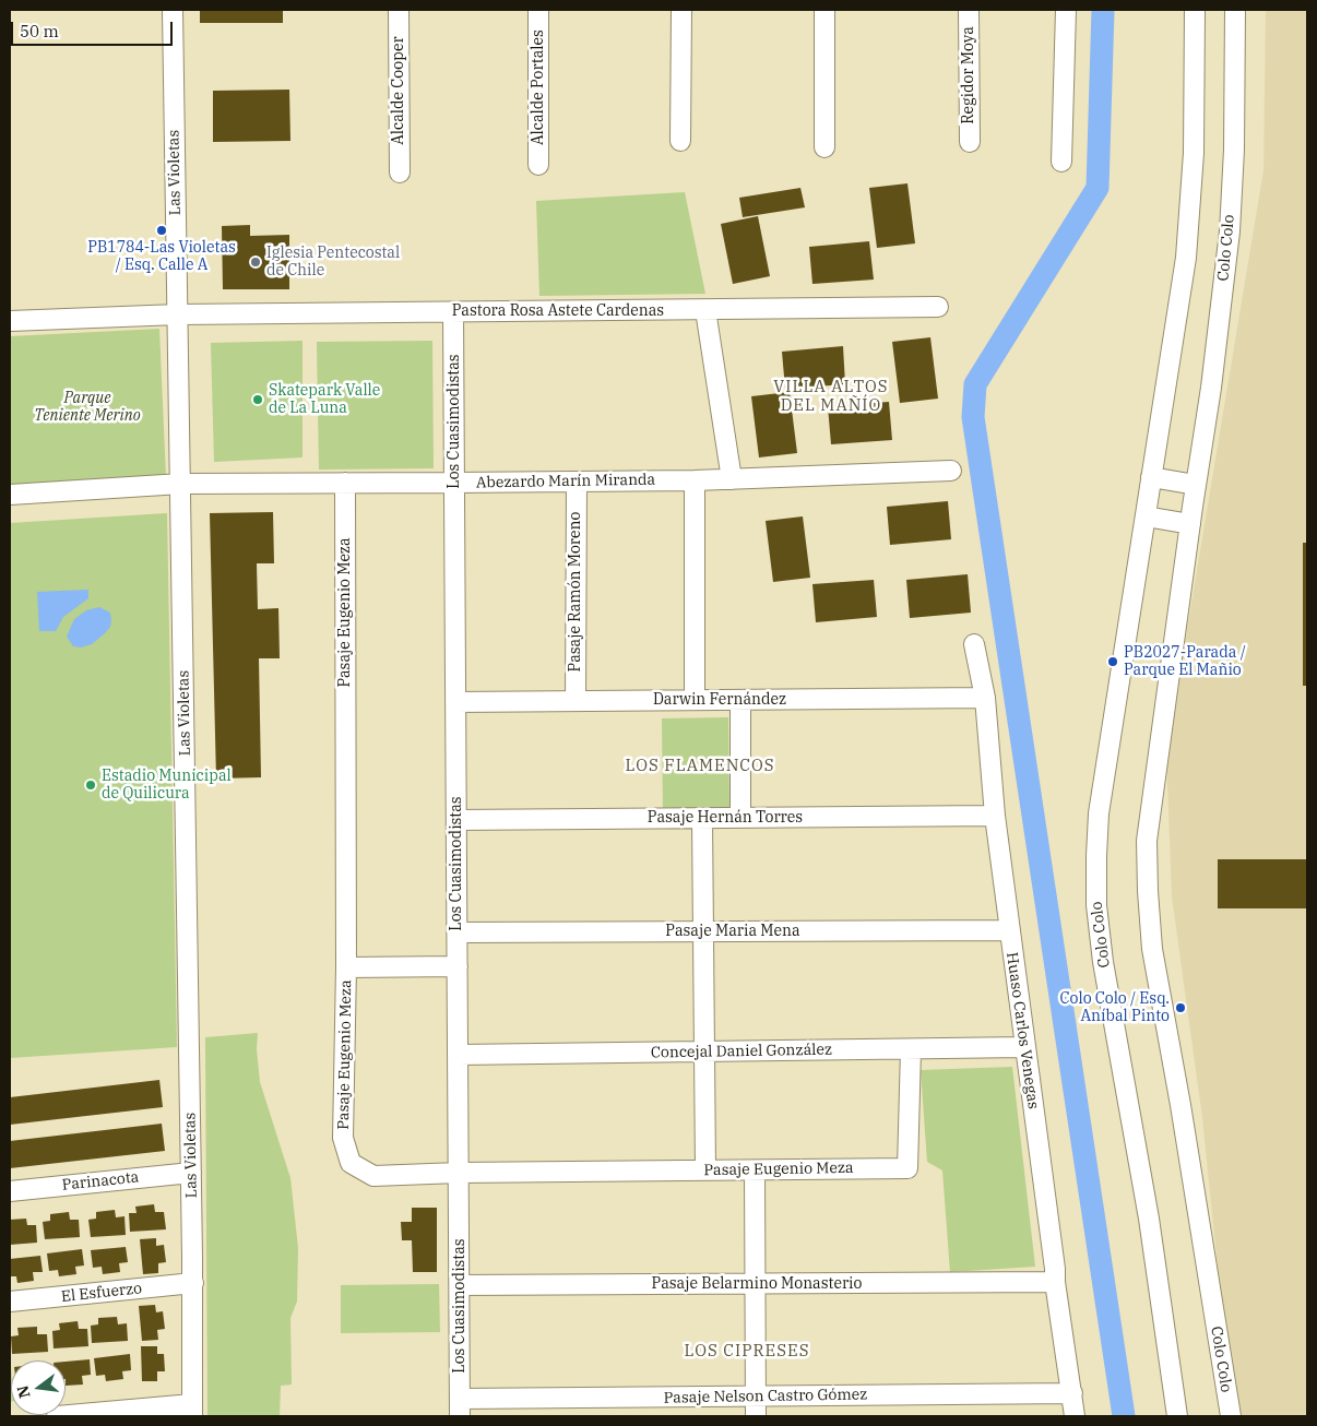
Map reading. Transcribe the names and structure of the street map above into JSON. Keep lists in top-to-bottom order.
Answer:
{
  "streets": {
    "street": [
      "Regidor Moya",
      "Alcalde Portales",
      "Alcalde Cooper",
      "Las Violetas",
      "Colo Colo",
      "Pastora Rosa Astete Cardenas",
      "Los Cuasimodistas",
      "Abezardo Marín Miranda",
      "Pasaje Ramón Moreno",
      "Pasaje Eugenio Meza",
      "Darwin Fernández",
      "Pasaje Hernán Torres",
      "Pasaje Maria Mena",
      "Huaso Carlos Venegas",
      "Concejal Daniel González",
      "Parinacota",
      "Pasaje Belarmino Monasterio",
      "El Esfuerzo",
      "Pasaje Nelson Castro Gómez"
    ]
  },
  "crossings": [
    ["Las Violetas", "Pastora Rosa Astete Cardenas"],
    ["Las Violetas", "Abezardo Marín Miranda"],
    ["Las Violetas", "Parinacota"],
    ["Las Violetas", "El Esfuerzo"],
    ["Pastora Rosa Astete Cardenas", "Los Cuasimodistas"],
    ["Los Cuasimodistas", "Abezardo Marín Miranda"],
    ["Los Cuasimodistas", "Pasaje Eugenio Meza"],
    ["Los Cuasimodistas", "Darwin Fernández"],
    ["Los Cuasimodistas", "Pasaje Hernán Torres"],
    ["Los Cuasimodistas", "Pasaje Maria Mena"],
    ["Los Cuasimodistas", "Concejal Daniel González"],
    ["Los Cuasimodistas", "Pasaje Belarmino Monasterio"],
    ["Los Cuasimodistas", "Pasaje Nelson Castro Gómez"],
    ["Abezardo Marín Miranda", "Pasaje Ramón Moreno"],
    ["Abezardo Marín Miranda", "Pasaje Eugenio Meza"],
    ["Pasaje Ramón Moreno", "Darwin Fernández"],
    ["Pasaje Eugenio Meza", "Concejal Daniel González"],
    ["Darwin Fernández", "Huaso Carlos Venegas"],
    ["Pasaje Hernán Torres", "Huaso Carlos Venegas"],
    ["Pasaje Maria Mena", "Huaso Carlos Venegas"],
    ["Huaso Carlos Venegas", "Concejal Daniel González"],
    ["Huaso Carlos Venegas", "Pasaje Belarmino Monasterio"],
    ["Huaso Carlos Venegas", "Pasaje Nelson Castro Gómez"]
  ],
  "districts": ["VILLA ALTOS DEL MAÑÍO", "LOS FLAMENCOS", "LOS CIPRESES"],
  "parks": ["Parque Teniente Merino"],
  "places": [
    "PB1784-Las Violetas / Esq. Calle A",
    "Iglesia Pentecostal de Chile",
    "Skatepark Valle de La Luna",
    "PB2027-Parada / Parque El Mañio",
    "Estadio Municipal de Quilicura",
    "Colo Colo / Esq. Aníbal Pinto"
  ],
  "scale_bar": "50 m",
  "north": "left"
}
